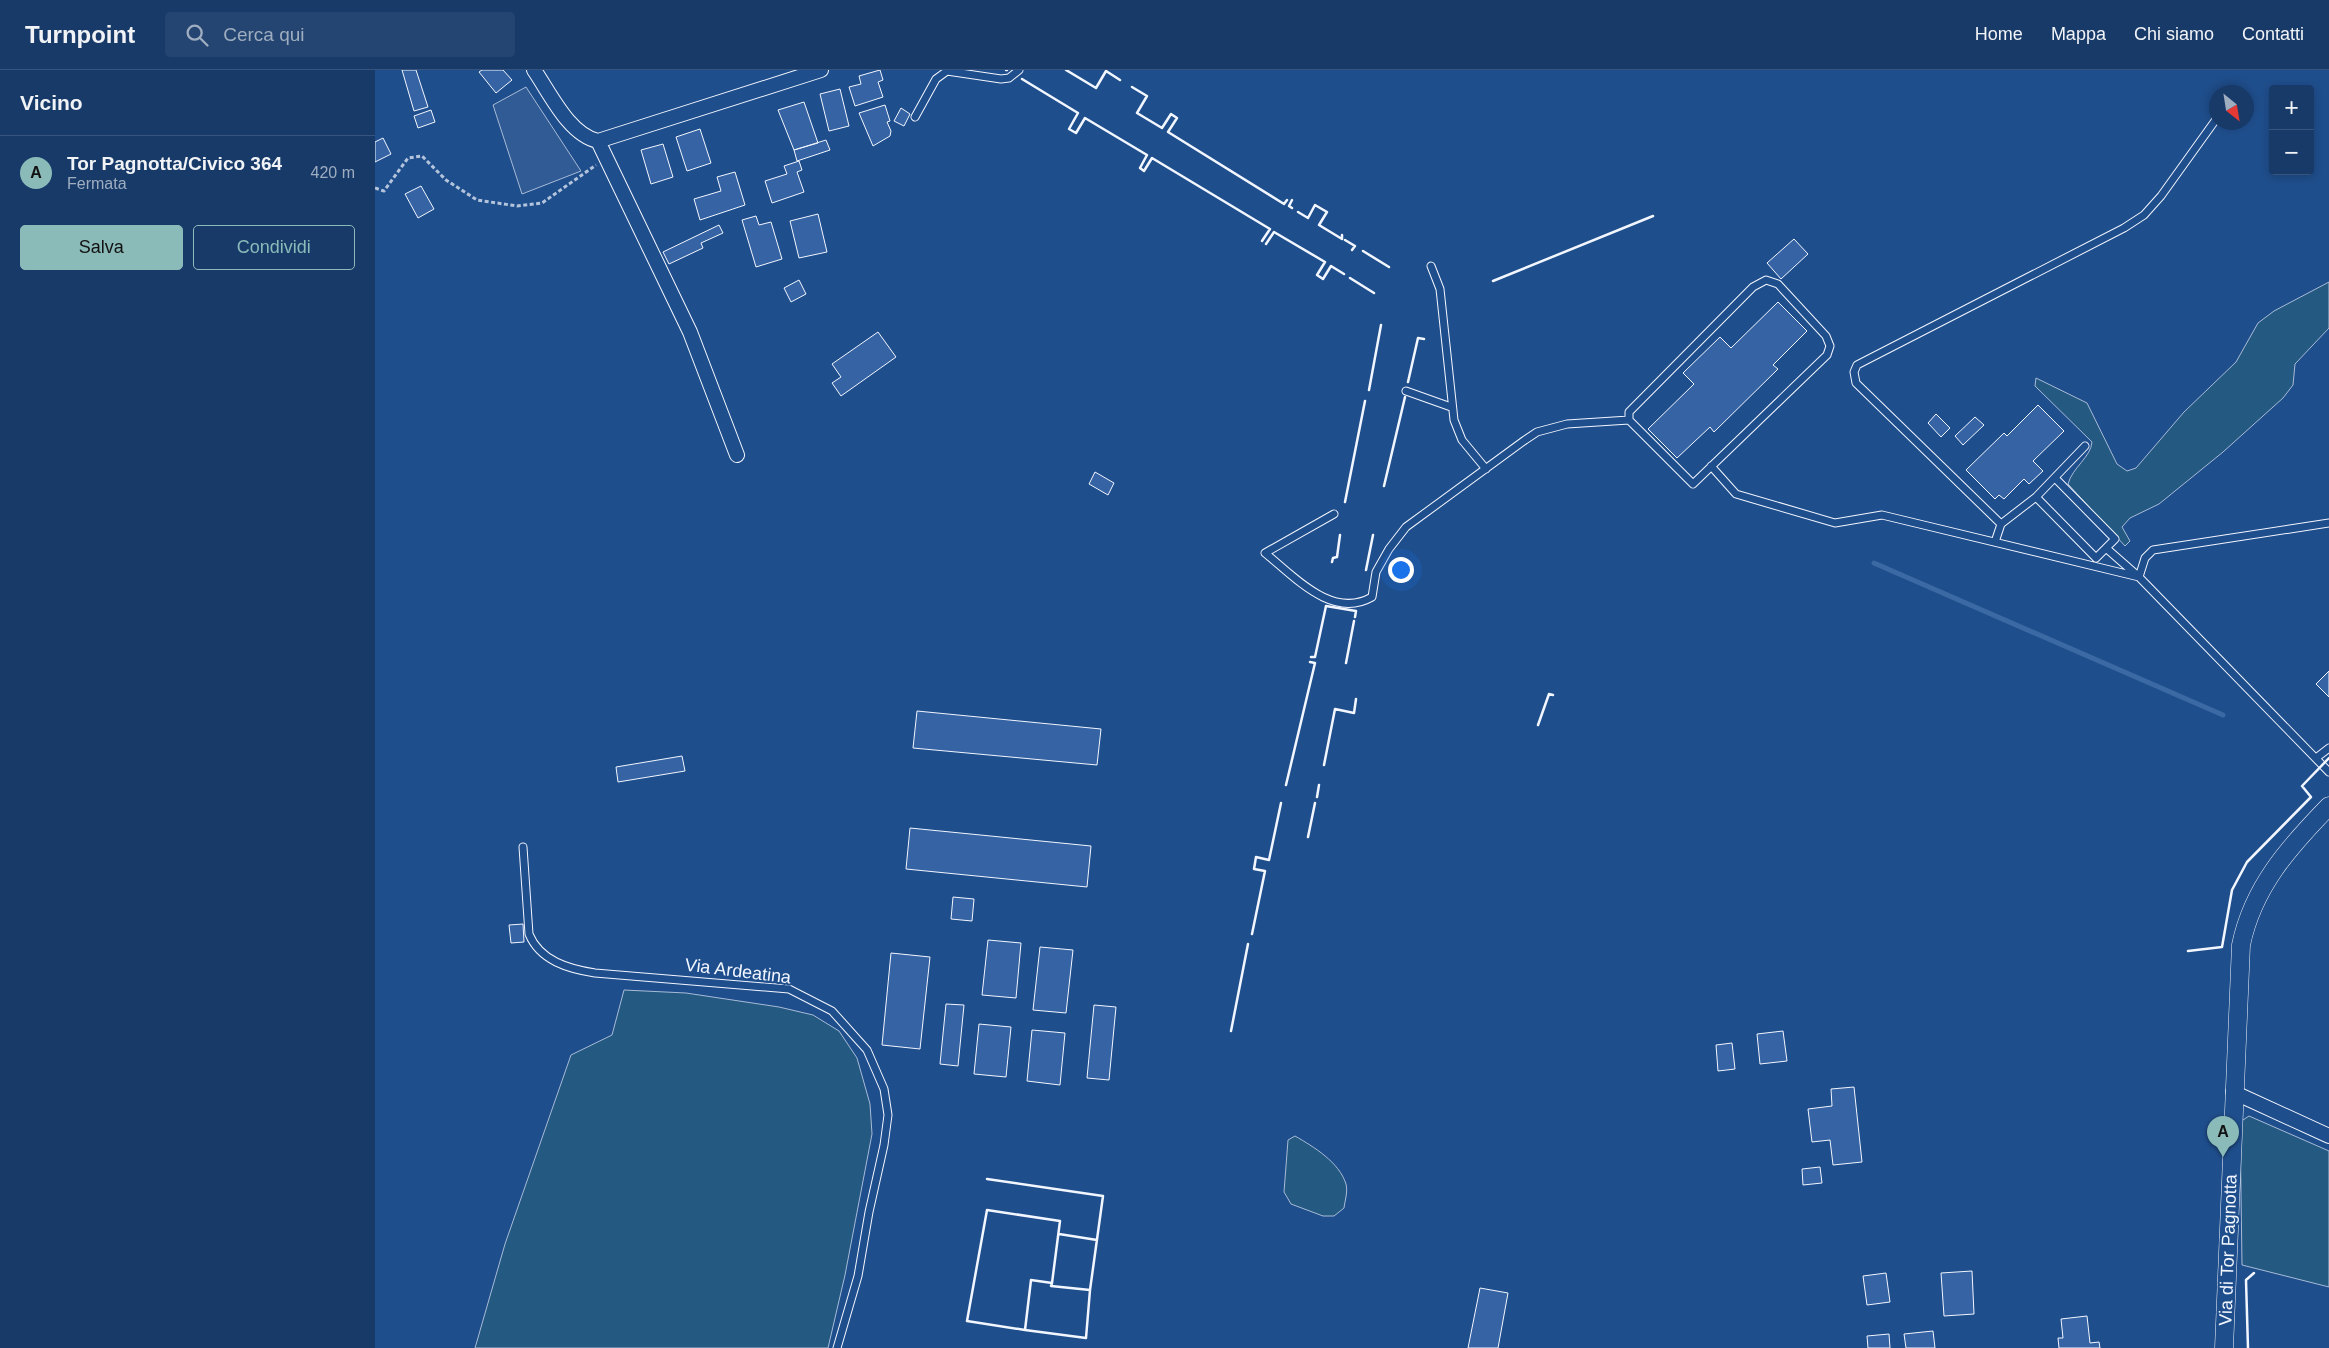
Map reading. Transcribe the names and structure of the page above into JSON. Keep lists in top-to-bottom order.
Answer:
{
  "streets": {
    "street": ["Via di Tor Pagnotta"],
    "lane": ["Via Ardeatina"]
  },
  "north": "bottom right",
  "page": {
    "header": "Turnpoint",
    "search": "Cerca qui",
    "nav": [
      "Home",
      "Mappa",
      "Chi siamo",
      "Contatti"
    ],
    "heading": "Vicino",
    "map_buttons": ["+", "−"],
    "list": [
      {
        "mark": "A",
        "name": "Tor Pagnotta/Civico 364",
        "note": "Fermata",
        "value": "420 m"
      }
    ],
    "buttons": ["Salva", "Condividi"],
    "pins": "A"
  }
}
